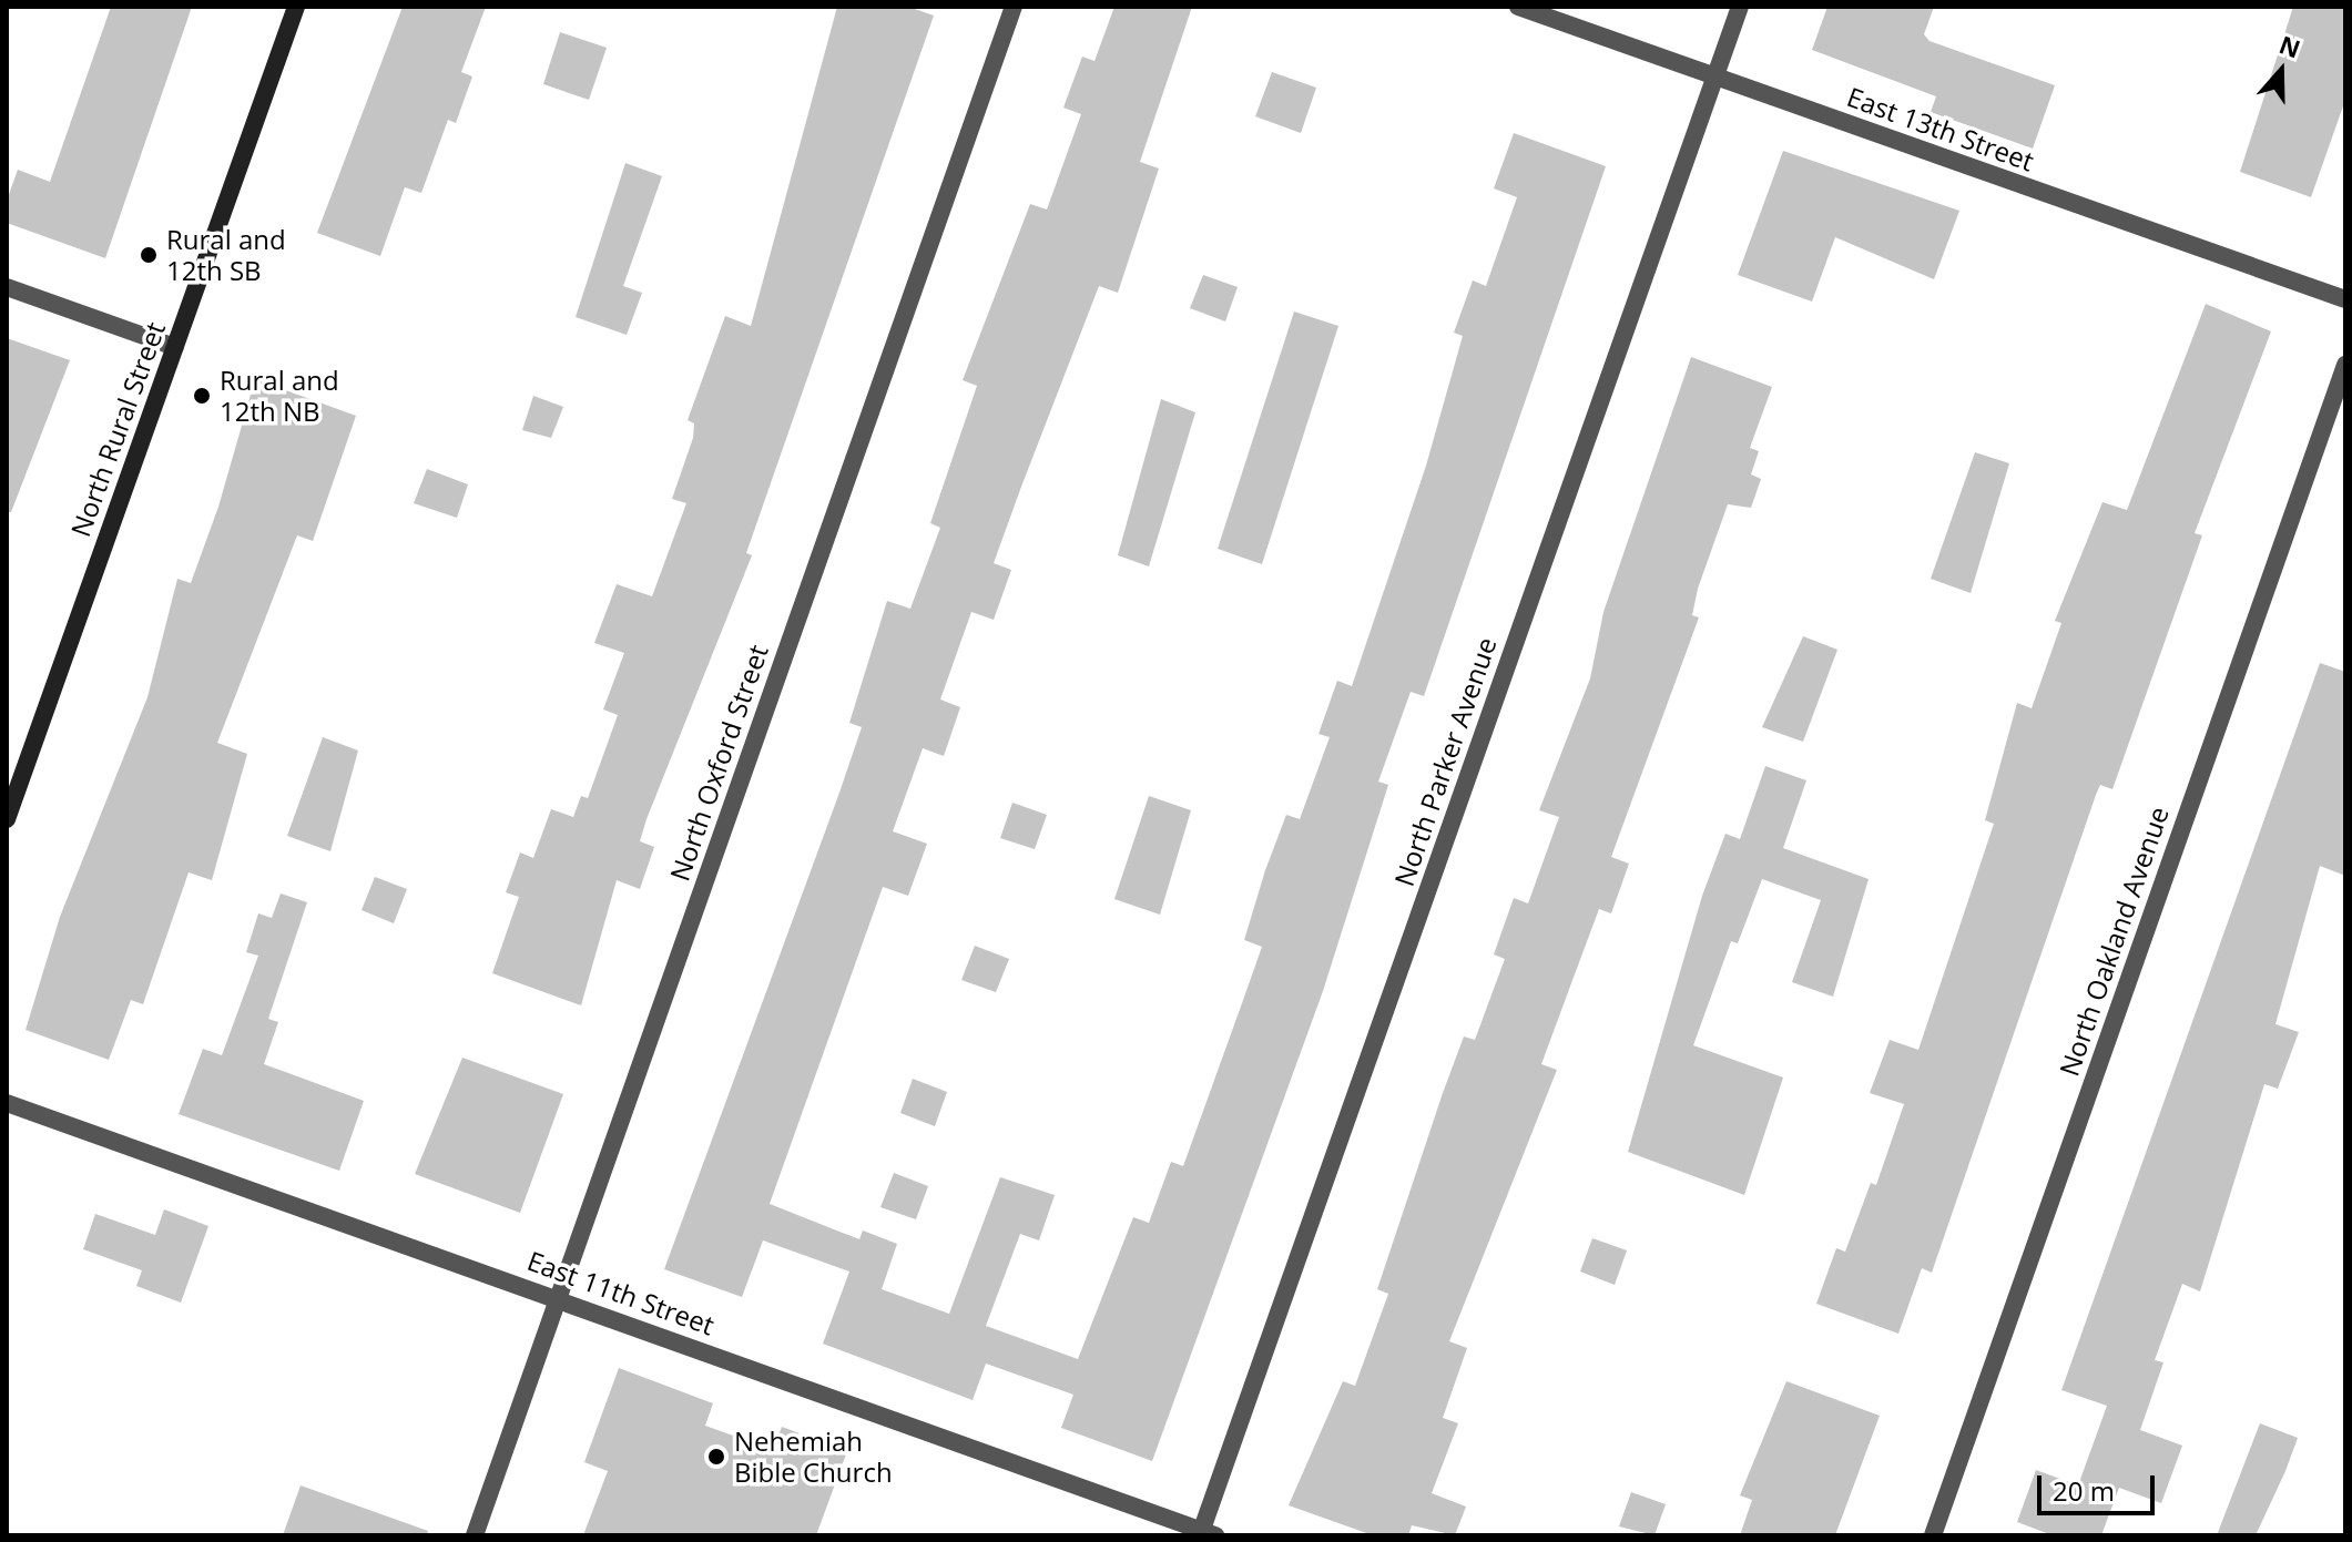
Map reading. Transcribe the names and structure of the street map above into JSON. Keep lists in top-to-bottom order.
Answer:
{
  "streets": {
    "main road": ["North Rural Street"],
    "street": [
      "East 13th Street",
      "North Parker Avenue",
      "North Oxford Street",
      "North Oakland Avenue",
      "East 11th Street"
    ]
  },
  "crossings": [
    ["East 13th Street", "North Parker Avenue"],
    ["North Parker Avenue", "East 11th Street"],
    ["North Oxford Street", "East 11th Street"]
  ],
  "places": ["Rural and 12th SB", "Rural and 12th NB", "Nehemiah Bible Church"],
  "scale_bar": "20 m",
  "north": "top"
}
